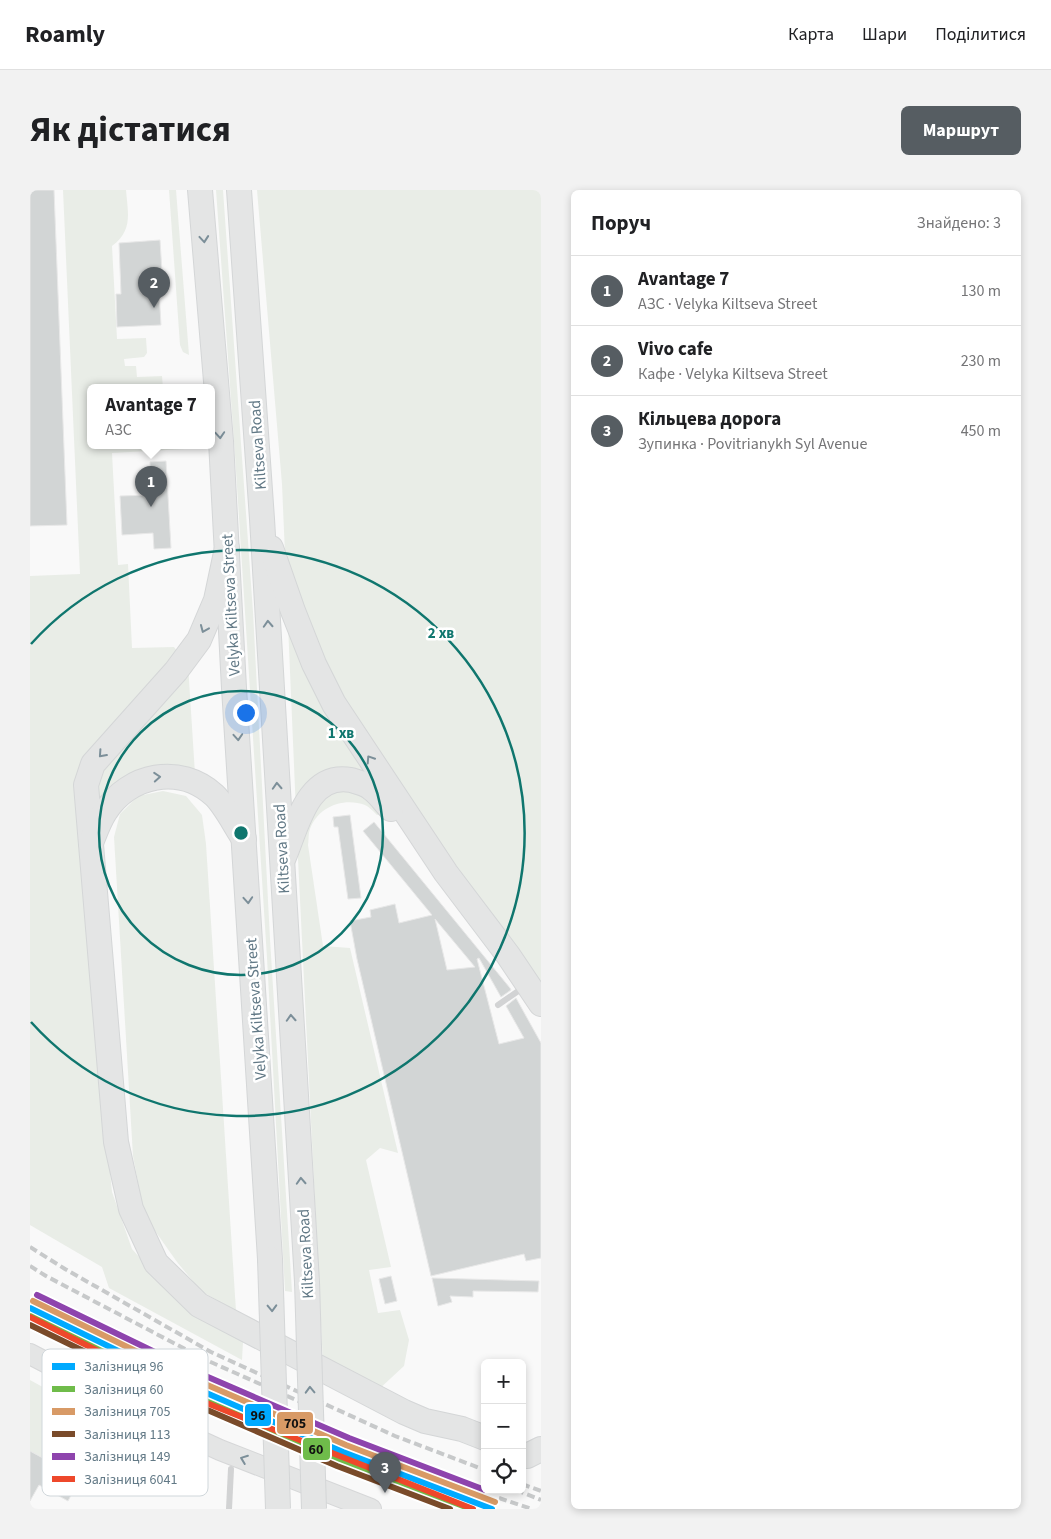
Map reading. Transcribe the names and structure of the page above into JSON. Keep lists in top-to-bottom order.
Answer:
{
  "streets": {
    "highway": ["Kiltseva Road", "Velyka Kiltseva Street"]
  },
  "lines": [
    "rail line 149",
    "rail line 705",
    "rail line 96",
    "rail line 60",
    "rail line 6041",
    "rail line 113"
  ],
  "legend": [
    "Залізниця 96",
    "Залізниця 60",
    "Залізниця 705",
    "Залізниця 113",
    "Залізниця 149",
    "Залізниця 6041"
  ],
  "page": {
    "header": "Roamly",
    "nav": ["Карта", "Шари", "Поділитися"],
    "title": "Як дістатися",
    "buttons": "Маршрут",
    "heading": ["Поруч", "Знайдено: 3"],
    "list": [
      {
        "mark": "1",
        "name": "Avantage 7",
        "note": "АЗС · Velyka Kiltseva Street",
        "value": "130 m"
      },
      {
        "mark": "2",
        "name": "Vivo cafe",
        "note": "Кафе · Velyka Kiltseva Street",
        "value": "230 m"
      },
      {
        "mark": "3",
        "name": "Кільцева дорога",
        "note": "Зупинка · Povitrianykh Syl Avenue",
        "value": "450 m"
      }
    ],
    "pins": ["2", "1", "3"],
    "popup": ["Avantage 7", "АЗС"],
    "map_buttons": ["+", "−"]
  },
  "rings": ["2 хв", "1 хв"]
}
